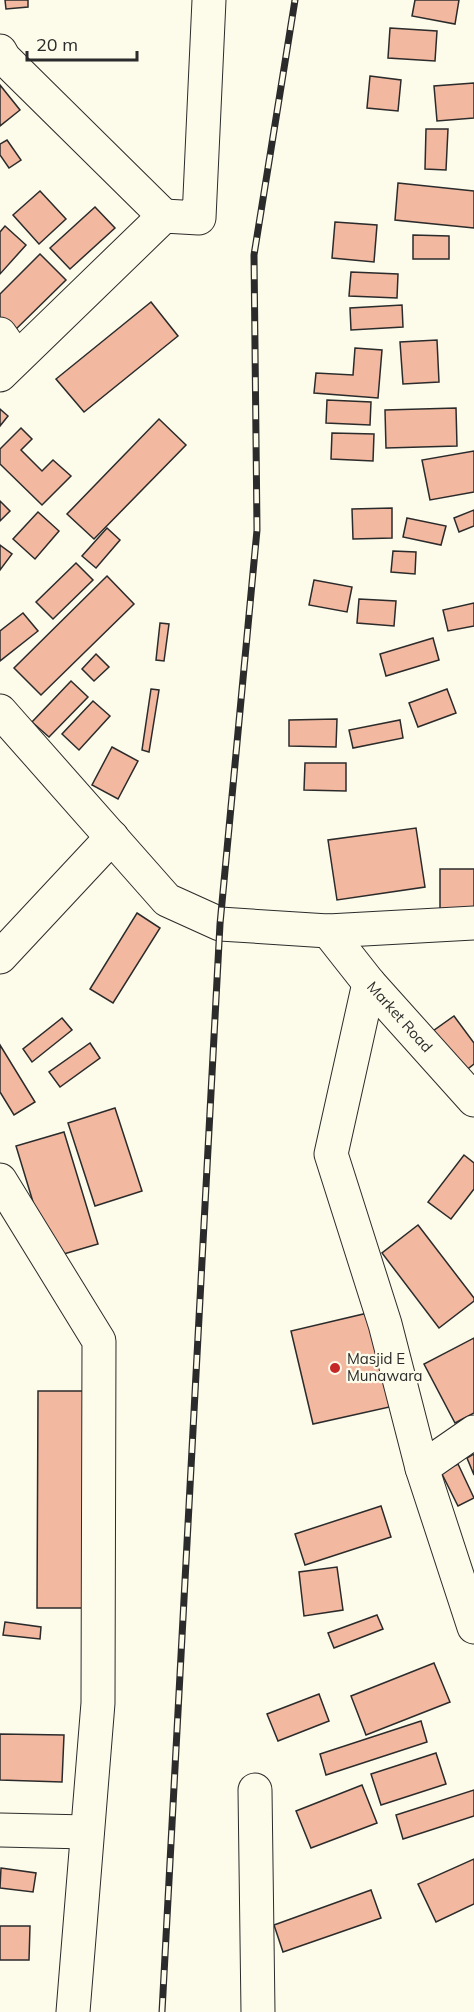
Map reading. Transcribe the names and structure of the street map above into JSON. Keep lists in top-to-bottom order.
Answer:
{
  "streets": {
    "main road": ["Market Road"]
  },
  "places": ["Masjid E Munawara"],
  "scale_bar": "20 m"
}
